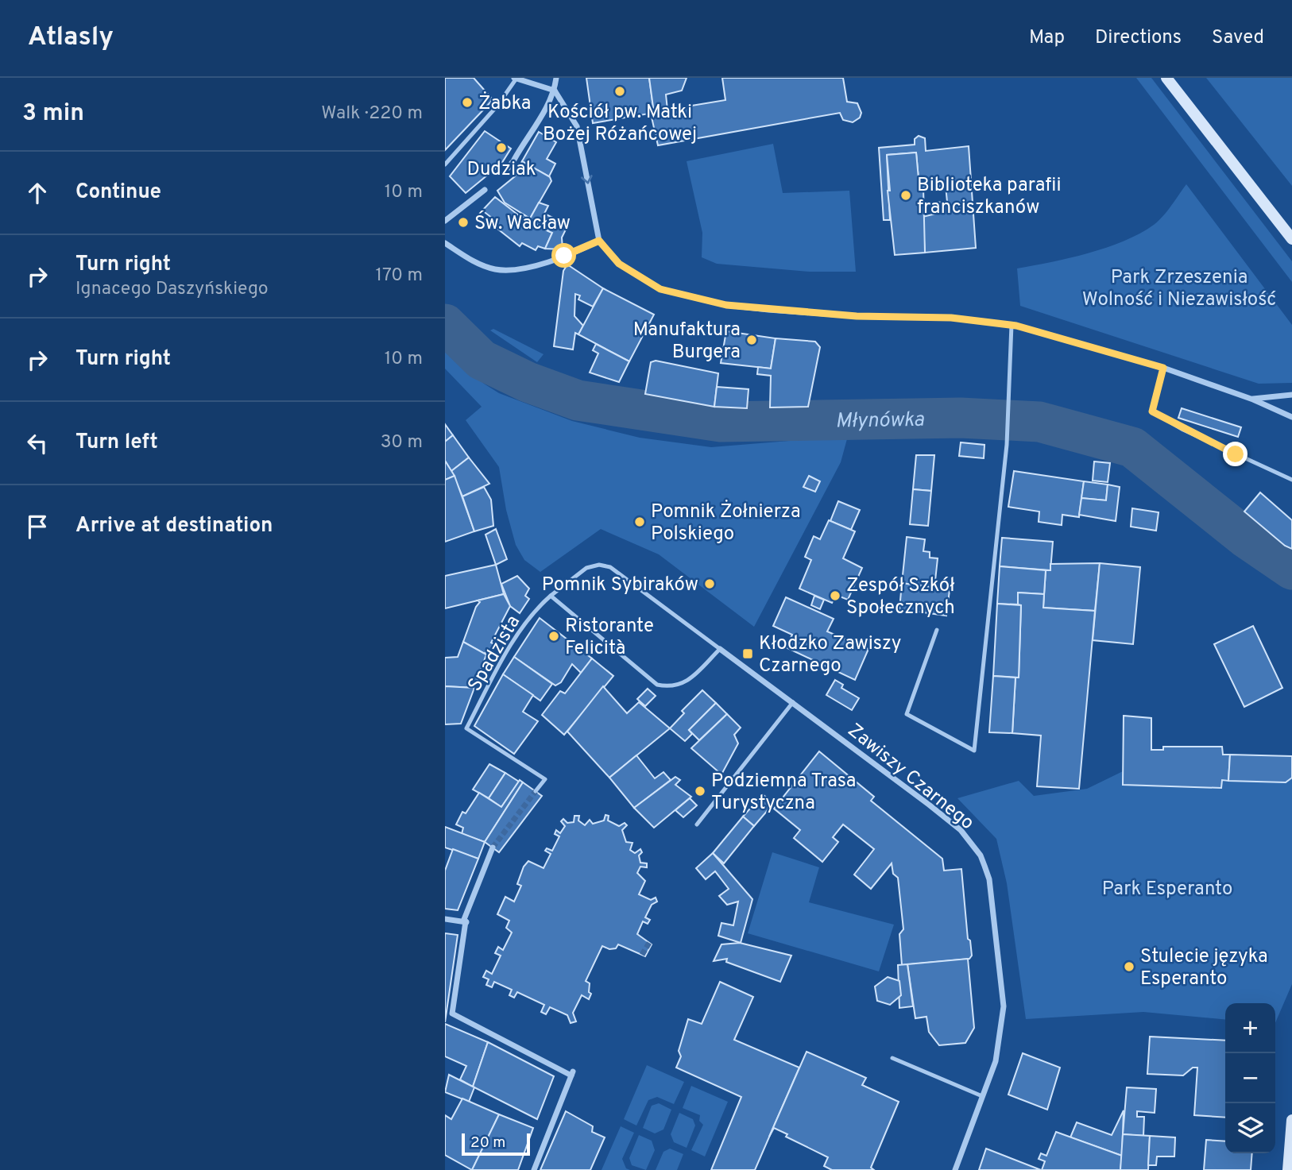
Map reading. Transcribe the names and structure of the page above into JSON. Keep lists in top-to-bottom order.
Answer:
{
  "streets": {
    "street": ["Zawiszy Czarnego"],
    "lane": ["Spadzista"]
  },
  "crossings": [
    ["Spadzista", "Zawiszy Czarnego"]
  ],
  "water": ["Młynówka"],
  "parks": ["Park Zrzeszenia Wolność i Niezawisłość", "Park Esperanto"],
  "places": {
    "other": [
      "Kościół pw. Matki Bożej Różańcowej",
      "Żabka",
      "Dudziak",
      "Biblioteka parafii franciszkanów",
      "Św. Wacław",
      "Manufaktura Burgera",
      "Pomnik Żołnierza Polskiego",
      "Pomnik Sybiraków",
      "Zespół Szkół Społecznych",
      "Ristorante Felicità",
      "Podziemna Trasa Turystyczna",
      "Stulecie języka Esperanto"
    ],
    "transit": ["Kłodzko Zawiszy Czarnego"]
  },
  "scale_bar": "20 m",
  "page": {
    "header": "Atlasly",
    "nav": ["Map", "Directions", "Saved"],
    "heading": ["3 min", "Walk · 220 m"],
    "list": [
      ["Continue", "10 m"],
      ["Turn right", "Ignacego Daszyńskiego", "170 m"],
      ["Turn right", "10 m"],
      ["Turn left", "30 m"],
      "Arrive at destination"
    ],
    "map_buttons": ["+", "−"],
    "scale": "20 m"
  }
}
